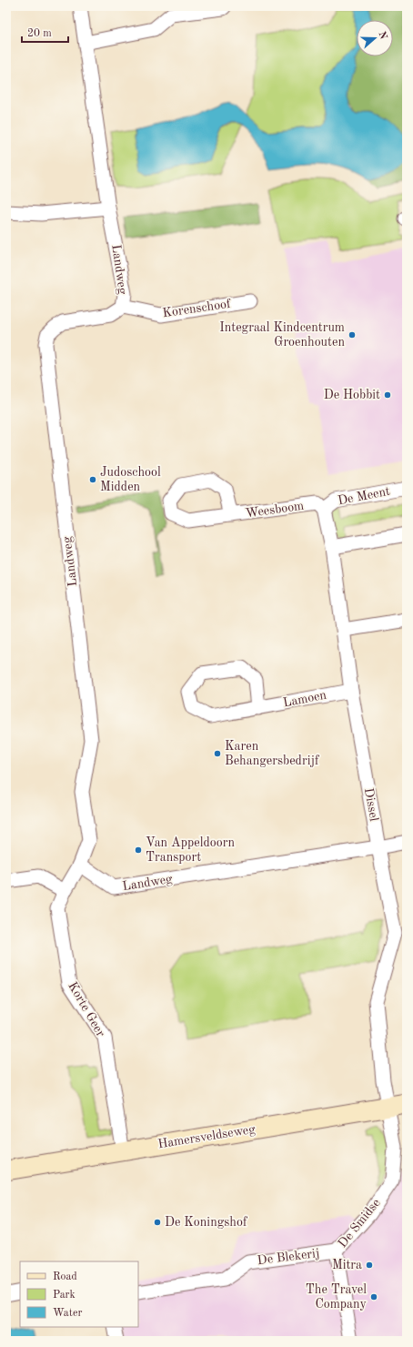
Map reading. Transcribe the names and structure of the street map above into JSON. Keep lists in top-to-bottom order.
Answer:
{
  "streets": {
    "street": [
      "Landweg",
      "Korenschoof",
      "De Meent",
      "Weesboom",
      "Lamoen",
      "Dissel",
      "Korte Geer",
      "Hamersveldseweg",
      "De Smidse",
      "De Blekerij"
    ]
  },
  "crossings": [
    ["Landweg", "Korenschoof"],
    ["Landweg", "Dissel"],
    ["Landweg", "Korte Geer"],
    ["De Meent", "Weesboom"],
    ["De Meent", "Dissel"],
    ["Weesboom", "Dissel"],
    ["Lamoen", "Dissel"],
    ["Dissel", "Hamersveldseweg"],
    ["Dissel", "De Smidse"],
    ["Korte Geer", "Hamersveldseweg"],
    ["Hamersveldseweg", "De Smidse"],
    ["De Smidse", "De Blekerij"]
  ],
  "places": [
    "Integraal Kindcentrum Groenhouten",
    "De Hobbit",
    "Judoschool Midden",
    "Karen Behangersbedrijf",
    "Van Appeldoorn Transport",
    "De Koningshof",
    "Mitra",
    "The Travel Company"
  ],
  "legend": ["Road", "Park", "Water"],
  "scale_bar": "20 m",
  "north": "right"
}
